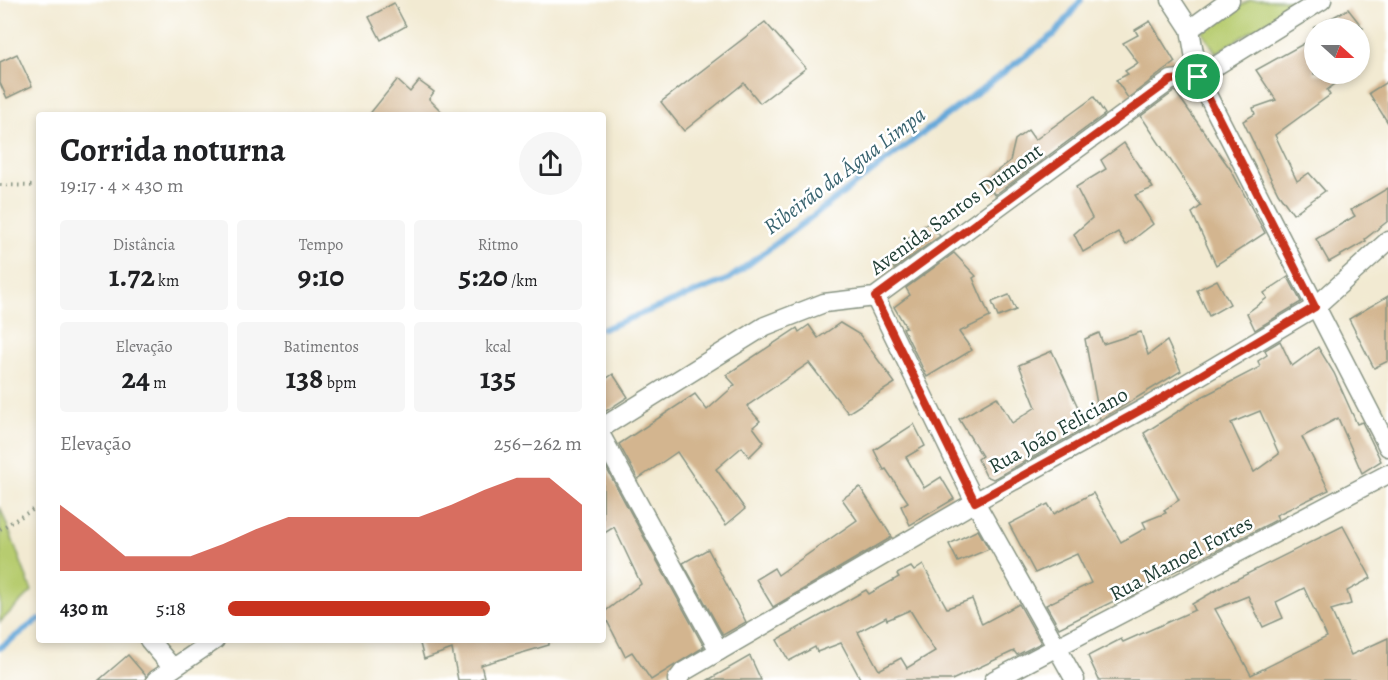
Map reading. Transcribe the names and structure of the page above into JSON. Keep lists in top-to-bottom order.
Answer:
{
  "streets": {
    "street": ["Avenida Santos Dumont", "Rua João Feliciano", "Rua Manoel Fortes"]
  },
  "water": ["Ribeirão da Água Limpa"],
  "north": "right",
  "page": {
    "heading": ["Corrida noturna", "19:17 · 4 × 430 m"],
    "stats": [
      ["Distância", "1.72 km"],
      ["Tempo", "9:10"],
      ["Ritmo", "5:20 /km"],
      ["Elevação", "24 m"],
      ["Batimentos", "138 bpm"],
      ["kcal", "135"]
    ],
    "chart": ["Elevação", "256–262 m"],
    "list": [
      {
        "name": "430 m",
        "note": "5:18"
      }
    ]
  }
}
